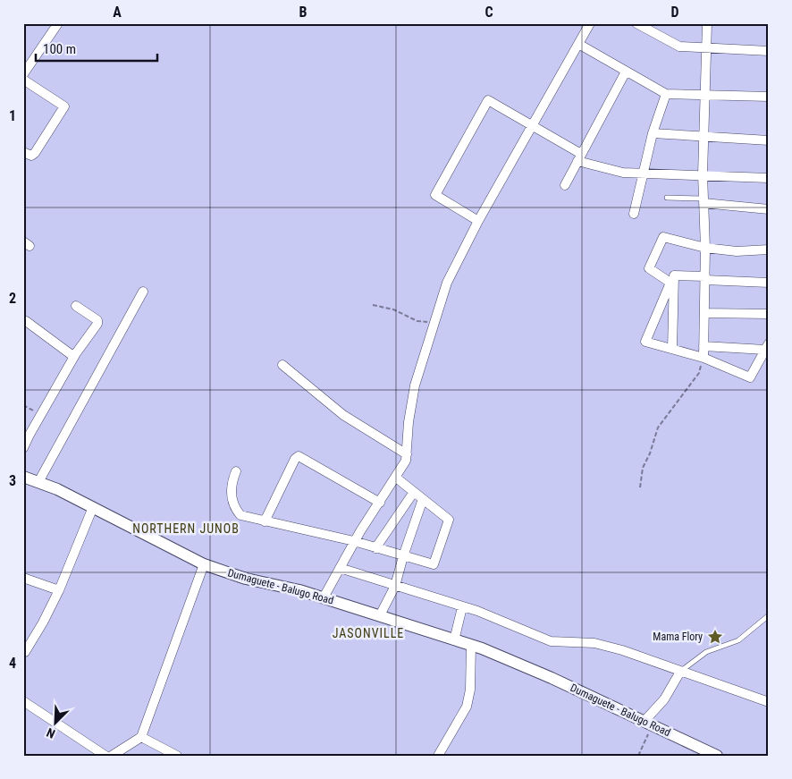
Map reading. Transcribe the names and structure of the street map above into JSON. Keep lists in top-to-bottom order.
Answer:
{
  "streets": {
    "street": ["Dumaguete - Balugo Road"]
  },
  "districts": ["NORTHERN JUNOB", "JASONVILLE"],
  "places": {
    "place": ["Mama Flory"]
  },
  "scale_bar": "100 m",
  "north": "bottom left",
  "grid": {
    "columns": [
      "A",
      "B",
      "C",
      "D"
    ],
    "rows": [
      "1",
      "2",
      "3",
      "4"
    ]
  }
}
